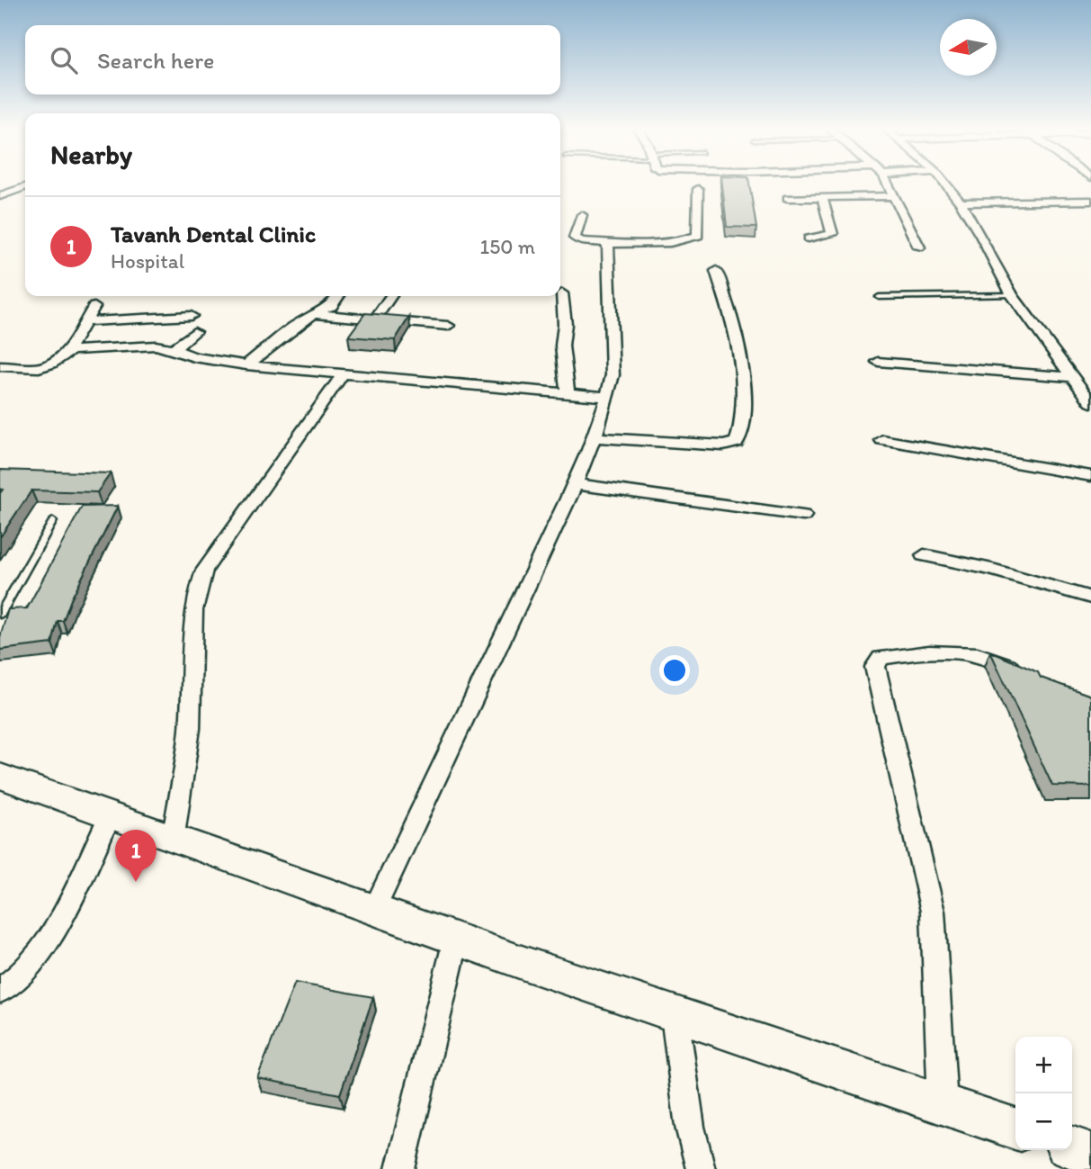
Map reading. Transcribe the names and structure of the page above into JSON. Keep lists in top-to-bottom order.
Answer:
{
  "north": "left",
  "page": {
    "search": "Search here",
    "heading": "Nearby",
    "list": [
      {
        "mark": "1",
        "name": "Tavanh Dental Clinic",
        "note": "Hospital",
        "value": "150 m"
      }
    ],
    "pins": "1",
    "map_buttons": ["+", "−"]
  }
}
